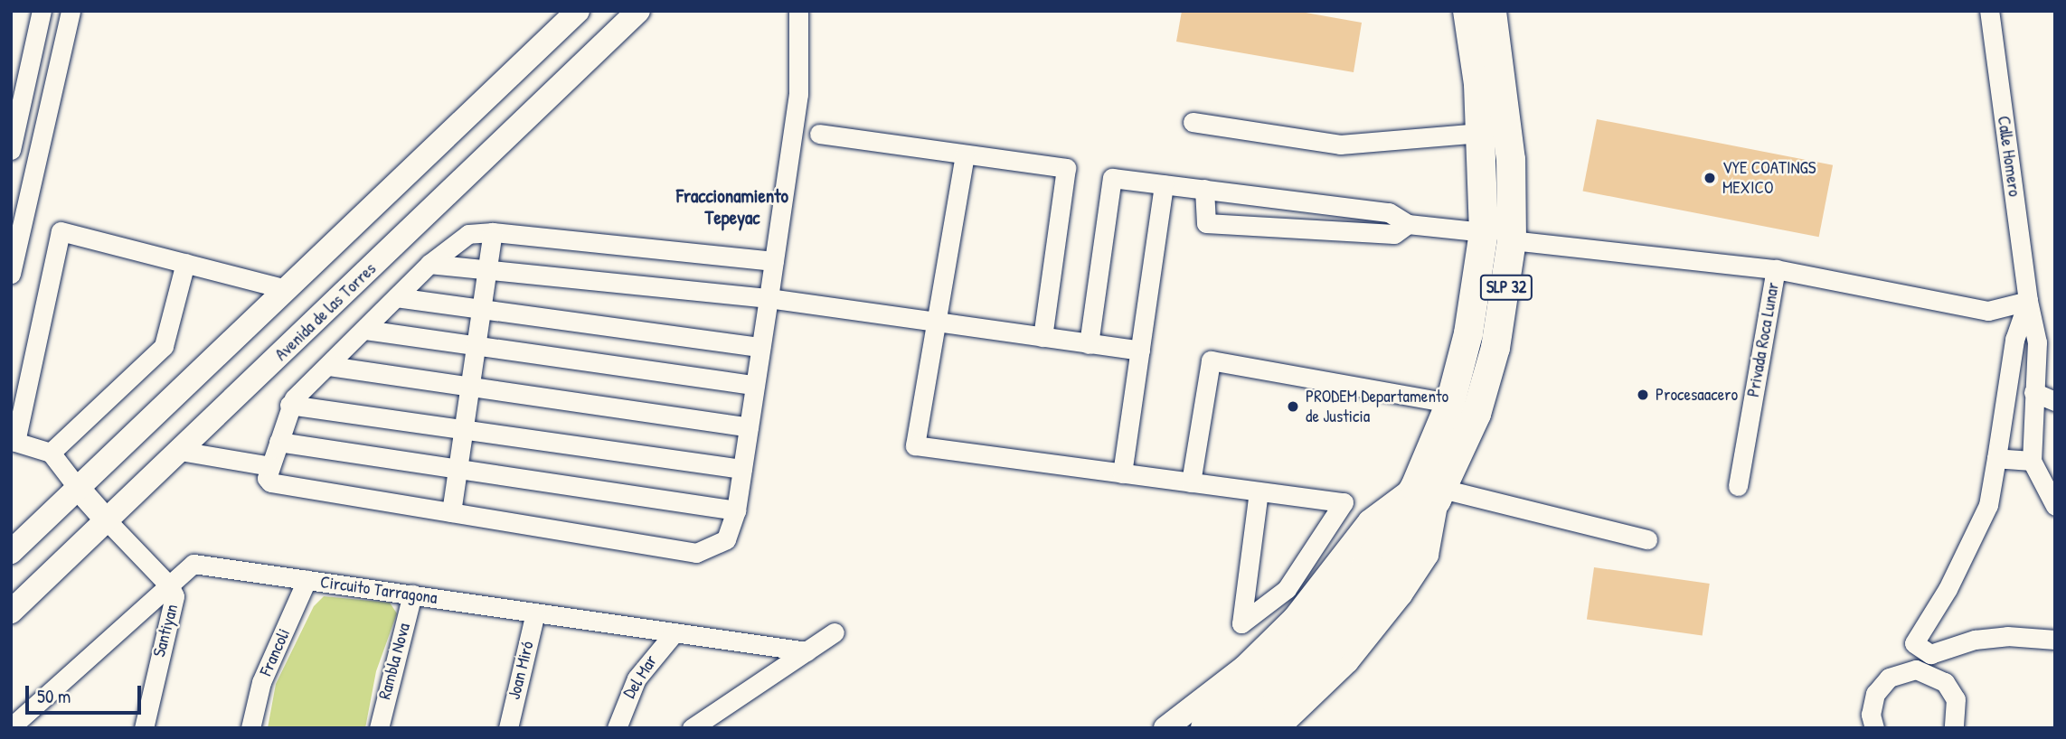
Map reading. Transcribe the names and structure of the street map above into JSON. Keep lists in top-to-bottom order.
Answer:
{
  "streets": {
    "highway": ["SLP 32"],
    "main road": ["Avenida de las Torres"],
    "street": [
      "Calle Homero",
      "Privada Roca Lunar",
      "Circuito Tarragona",
      "Santiyan",
      "Francoli",
      "Rambla Nova",
      "Joan Miró",
      "Del Mar"
    ]
  },
  "crossings": [
    ["Avenida de las Torres", "Santiyan"],
    ["Circuito Tarragona", "Santiyan"],
    ["Circuito Tarragona", "Francoli"],
    ["Circuito Tarragona", "Rambla Nova"],
    ["Circuito Tarragona", "Joan Miró"],
    ["Circuito Tarragona", "Del Mar"]
  ],
  "districts": ["Fraccionamiento Tepeyac"],
  "places": ["VYE COATINGS MEXICO", "Procesaacero", "PRODEM Departamento de Justicia"],
  "scale_bar": "50 m"
}
